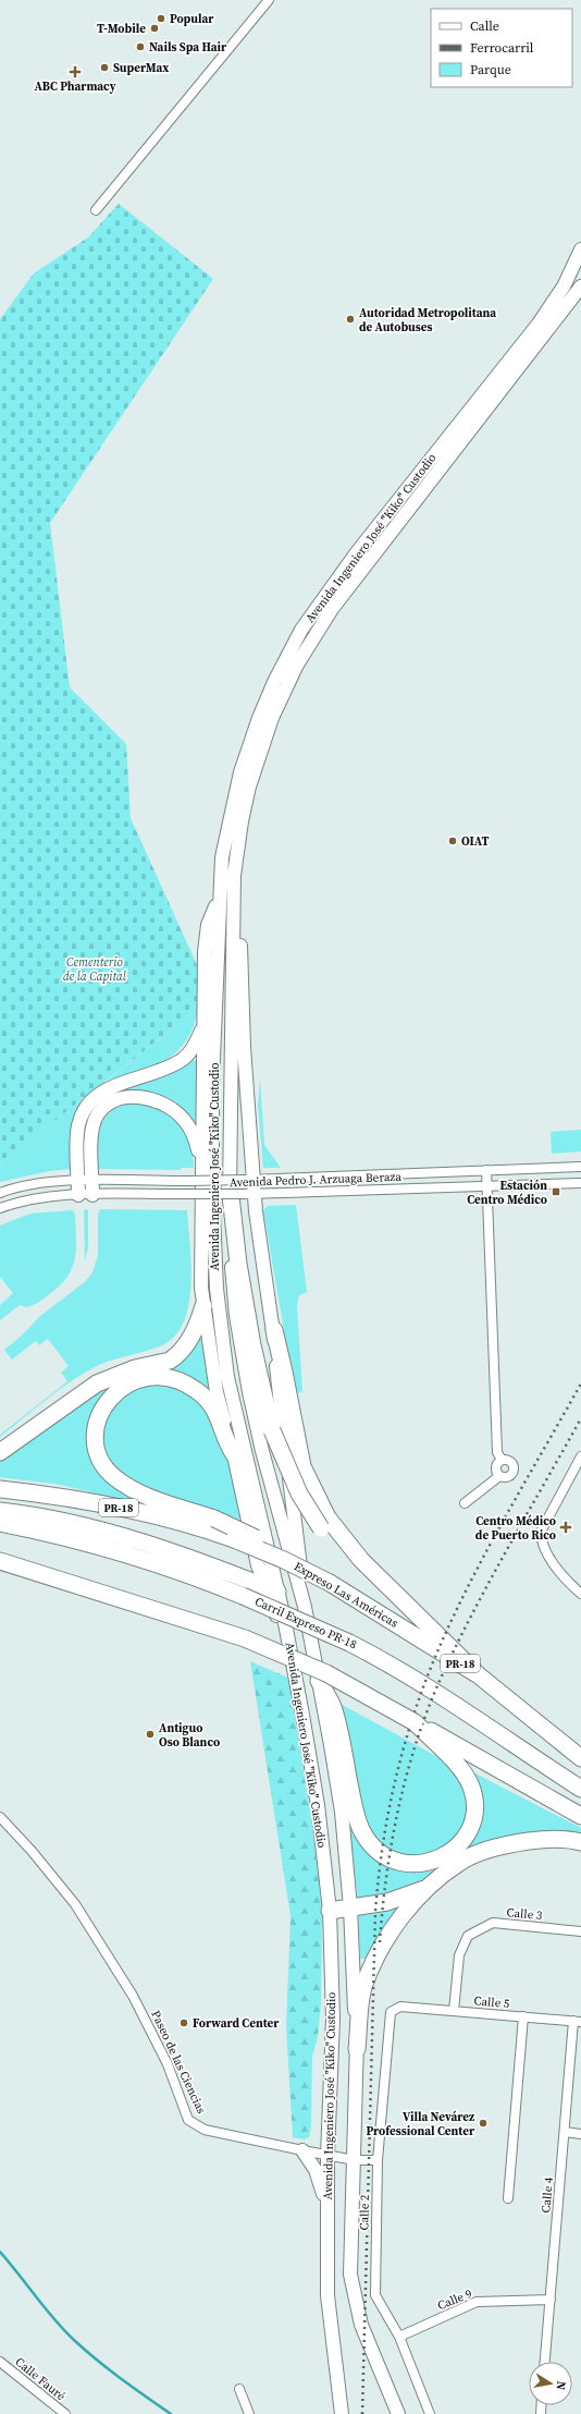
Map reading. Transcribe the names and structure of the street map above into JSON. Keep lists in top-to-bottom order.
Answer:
{
  "streets": {
    "highway": ["PR-18", "Expreso Las Américas", "Carril Expreso PR-18"],
    "main road": ["Avenida Ingeniero José \"Kiko\" Custodio"],
    "street": [
      "Avenida Pedro J. Arzuaga Beraza",
      "Calle 3",
      "Calle 5",
      "Paseo de las Ciencias",
      "Calle 4",
      "Calle 2",
      "Calle 9",
      "Calle Fauré"
    ]
  },
  "crossings": [
    ["Avenida Ingeniero José \"Kiko\" Custodio", "Paseo de las Ciencias"],
    ["Calle 3", "Calle 5"],
    ["Calle 5", "Calle 4"],
    ["Calle 5", "Calle 2"],
    ["Paseo de las Ciencias", "Calle 2"],
    ["Calle 4", "Calle 9"],
    ["Calle 2", "Calle 9"]
  ],
  "parks": ["Cementerio de la Capital"],
  "places": {
    "other": [
      "Popular",
      "T-Mobile",
      "Nails Spa Hair",
      "SuperMax",
      "Autoridad Metropolitana de Autobuses",
      "OIAT",
      "Antiguo Oso Blanco",
      "Forward Center",
      "Villa Nevárez Professional Center"
    ],
    "health": ["ABC Pharmacy", "Centro Médico de Puerto Rico"],
    "transit": ["Estación Centro Médico"]
  },
  "legend": ["Calle", "Ferrocarril", "Parque"],
  "north": "right"
}
